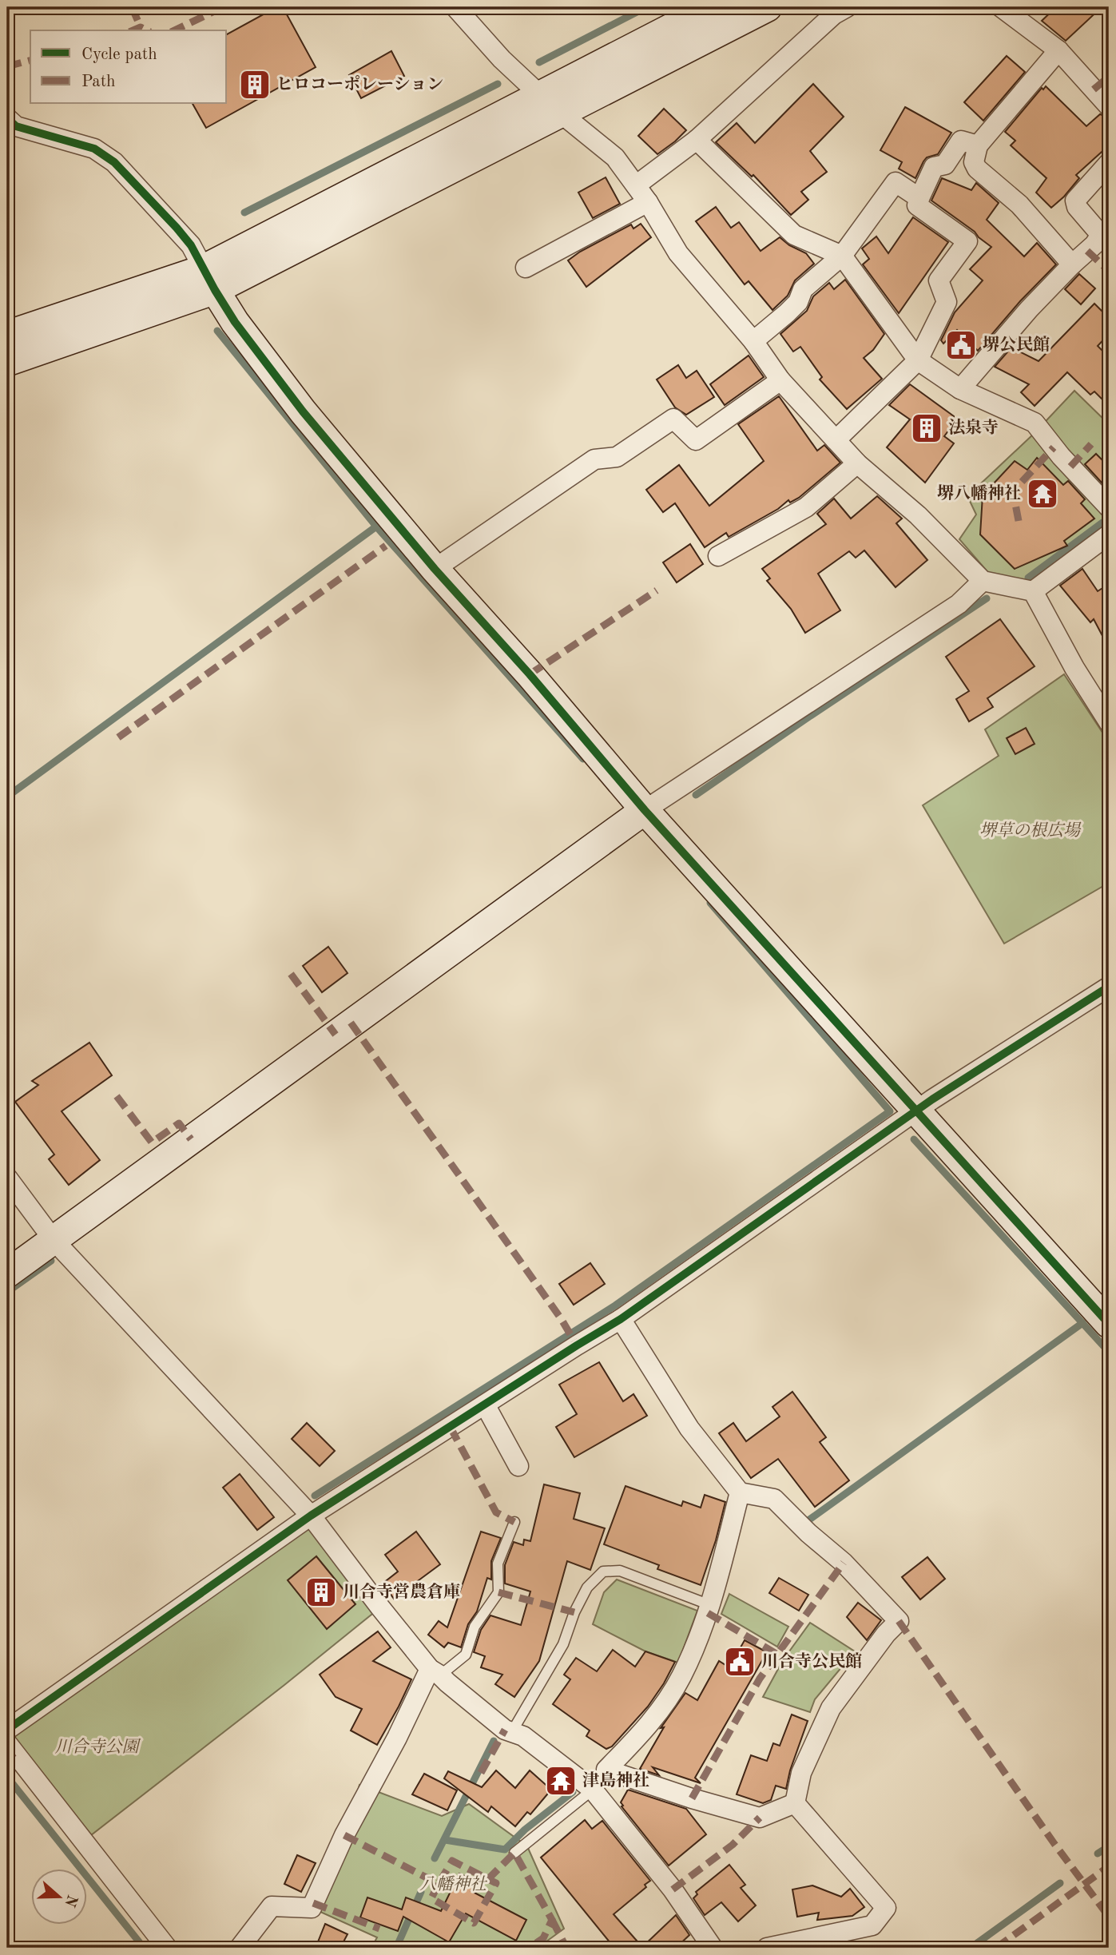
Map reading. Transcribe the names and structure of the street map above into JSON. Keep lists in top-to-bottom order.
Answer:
{
  "parks": ["堺草の根広場", "川合寺公園", "八幡神社"],
  "places": {
    "building": ["ヒロコーポレーション", "法泉寺", "川合寺営農倉庫"],
    "public building": ["堺公民館", "川合寺公民館"],
    "temple": ["堺八幡神社", "津島神社"]
  },
  "legend": ["Cycle path", "Path"],
  "north": "right"
}
